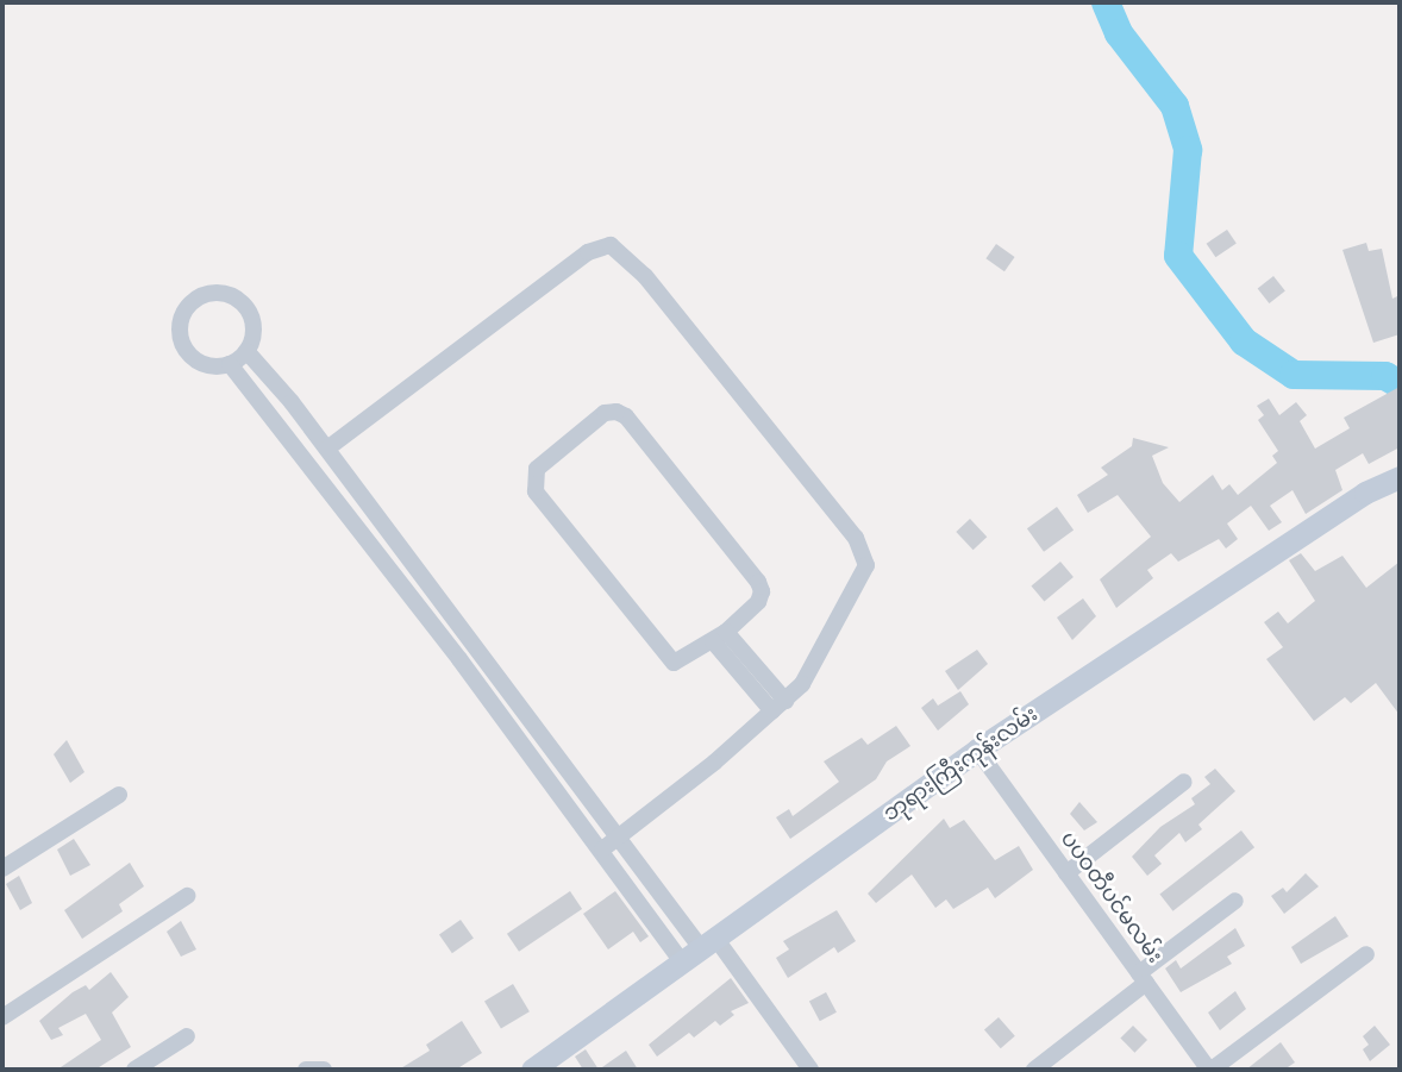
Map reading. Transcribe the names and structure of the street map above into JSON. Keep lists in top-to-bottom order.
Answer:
{
  "streets": {
    "street": ["ဘုရားကြီးကုန်းလမ်း", "ပပဝတီပင်မလမ်း"]
  },
  "crossings": [
    ["ဘုရားကြီးကုန်းလမ်း", "ပပဝတီပင်မလမ်း"]
  ]
}
